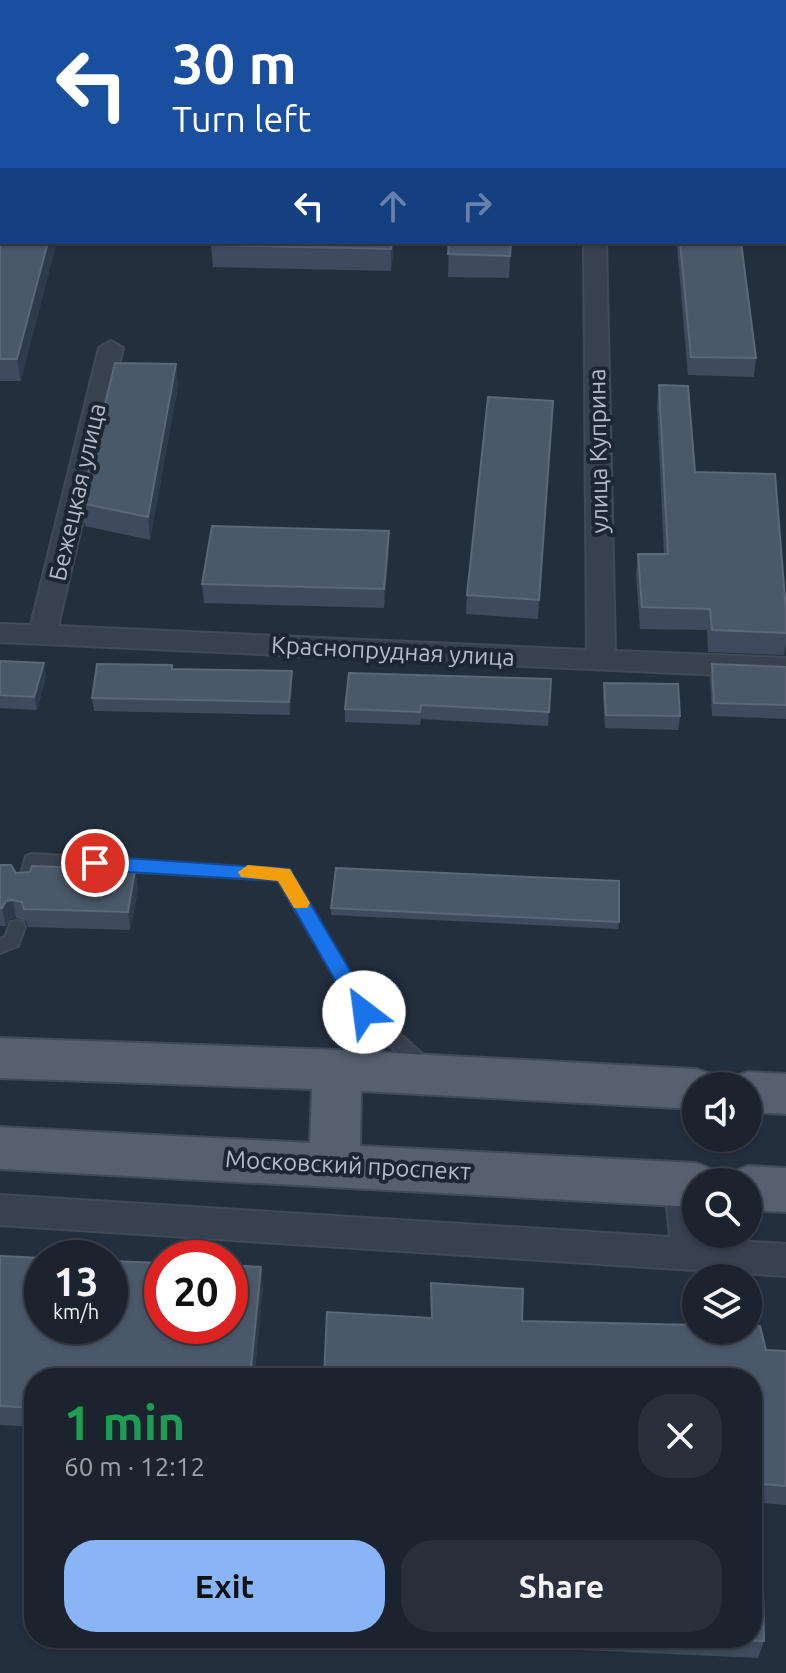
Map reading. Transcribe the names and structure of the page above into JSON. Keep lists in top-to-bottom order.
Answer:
{
  "streets": {
    "main road": ["Московский проспект"],
    "street": ["улица Куприна", "Бежецкая улица", "Краснопрудная улица"]
  },
  "crossings": [
    ["улица Куприна", "Краснопрудная улица"],
    ["Бежецкая улица", "Краснопрудная улица"]
  ],
  "page": {
    "turn": ["30 m", "Turn left"],
    "speed": "13 km/h",
    "limit": "20",
    "heading": ["1 min", "60 m · 12:12"],
    "buttons": ["Exit", "Share"]
  }
}
